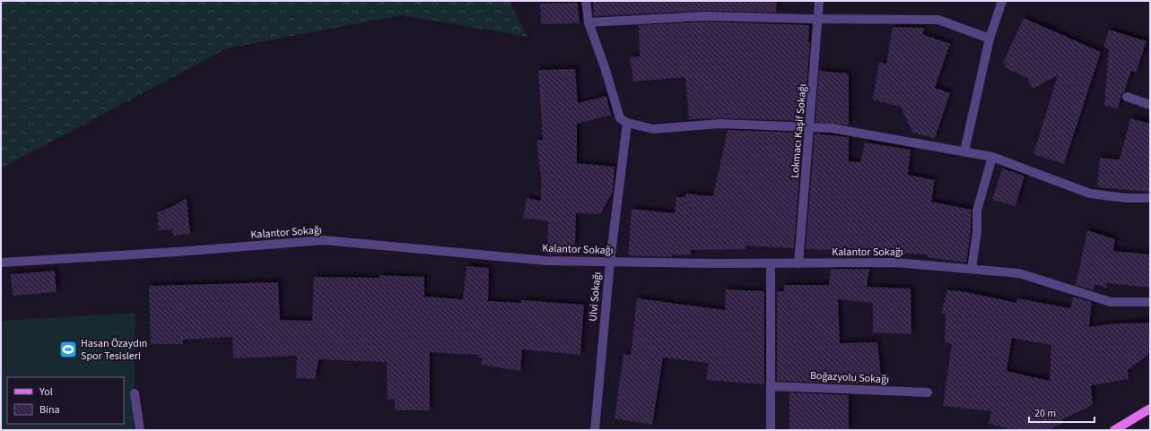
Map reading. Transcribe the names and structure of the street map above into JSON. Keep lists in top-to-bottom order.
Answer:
{
  "streets": {
    "street": [
      "Lokmacı Kaşif Sokağı",
      "Kalantor Sokağı",
      "Ulvi Sokağı",
      "Boğazyolu Sokağı"
    ]
  },
  "crossings": [
    ["Lokmacı Kaşif Sokağı", "Kalantor Sokağı"],
    ["Kalantor Sokağı", "Ulvi Sokağı"]
  ],
  "places": {
    "sports": ["Hasan Özaydın Spor Tesisleri"]
  },
  "legend": ["Yol", "Bina"],
  "scale_bar": "20 m"
}
